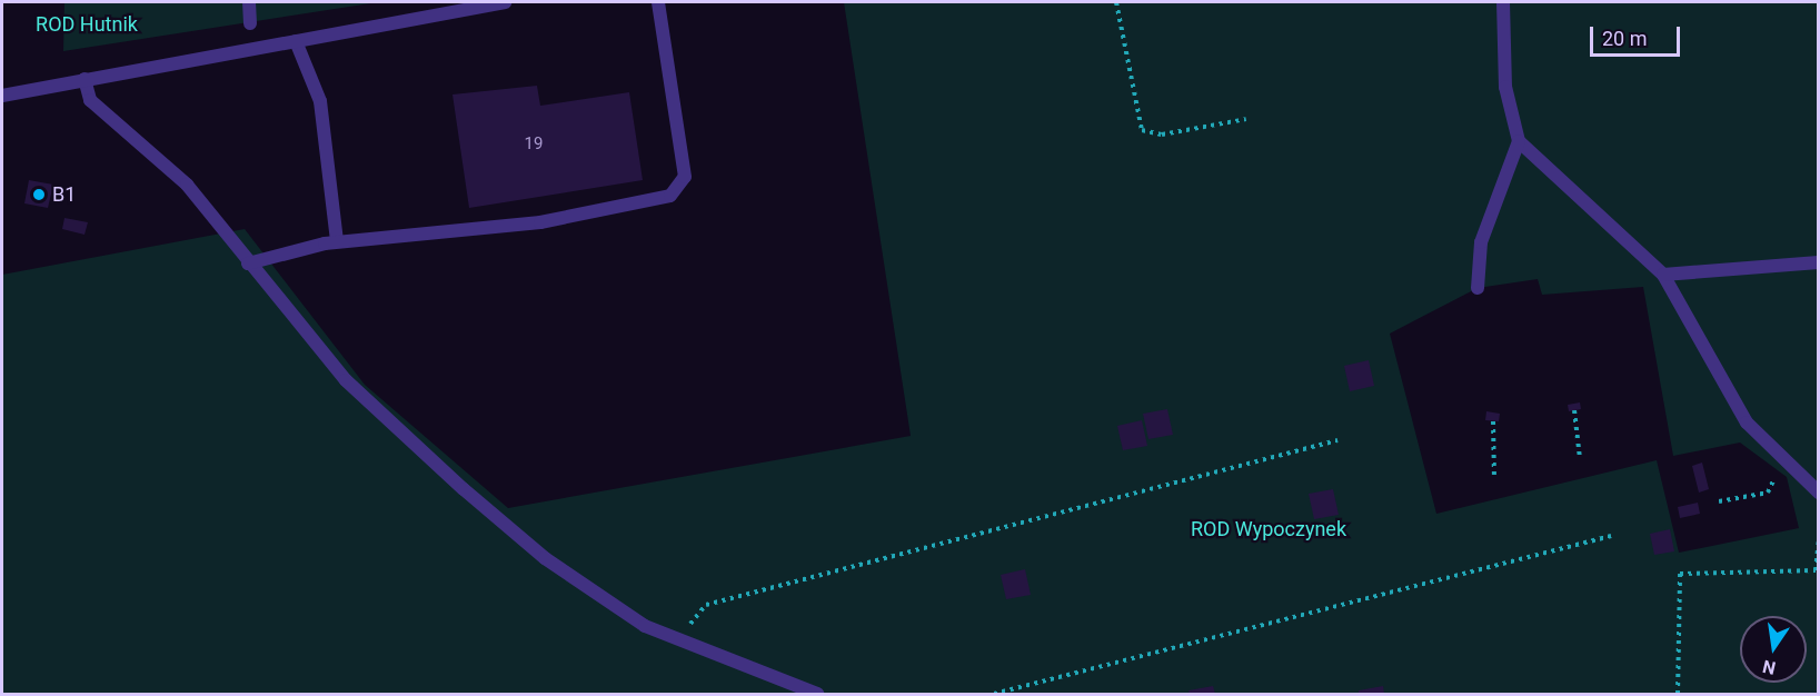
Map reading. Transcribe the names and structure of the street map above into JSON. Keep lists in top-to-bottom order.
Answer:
{
  "parks": ["ROD Hutnik", "ROD Wypoczynek"],
  "places": ["B1"],
  "house_numbers": ["19"],
  "scale_bar": "20 m",
  "north": "bottom"
}
